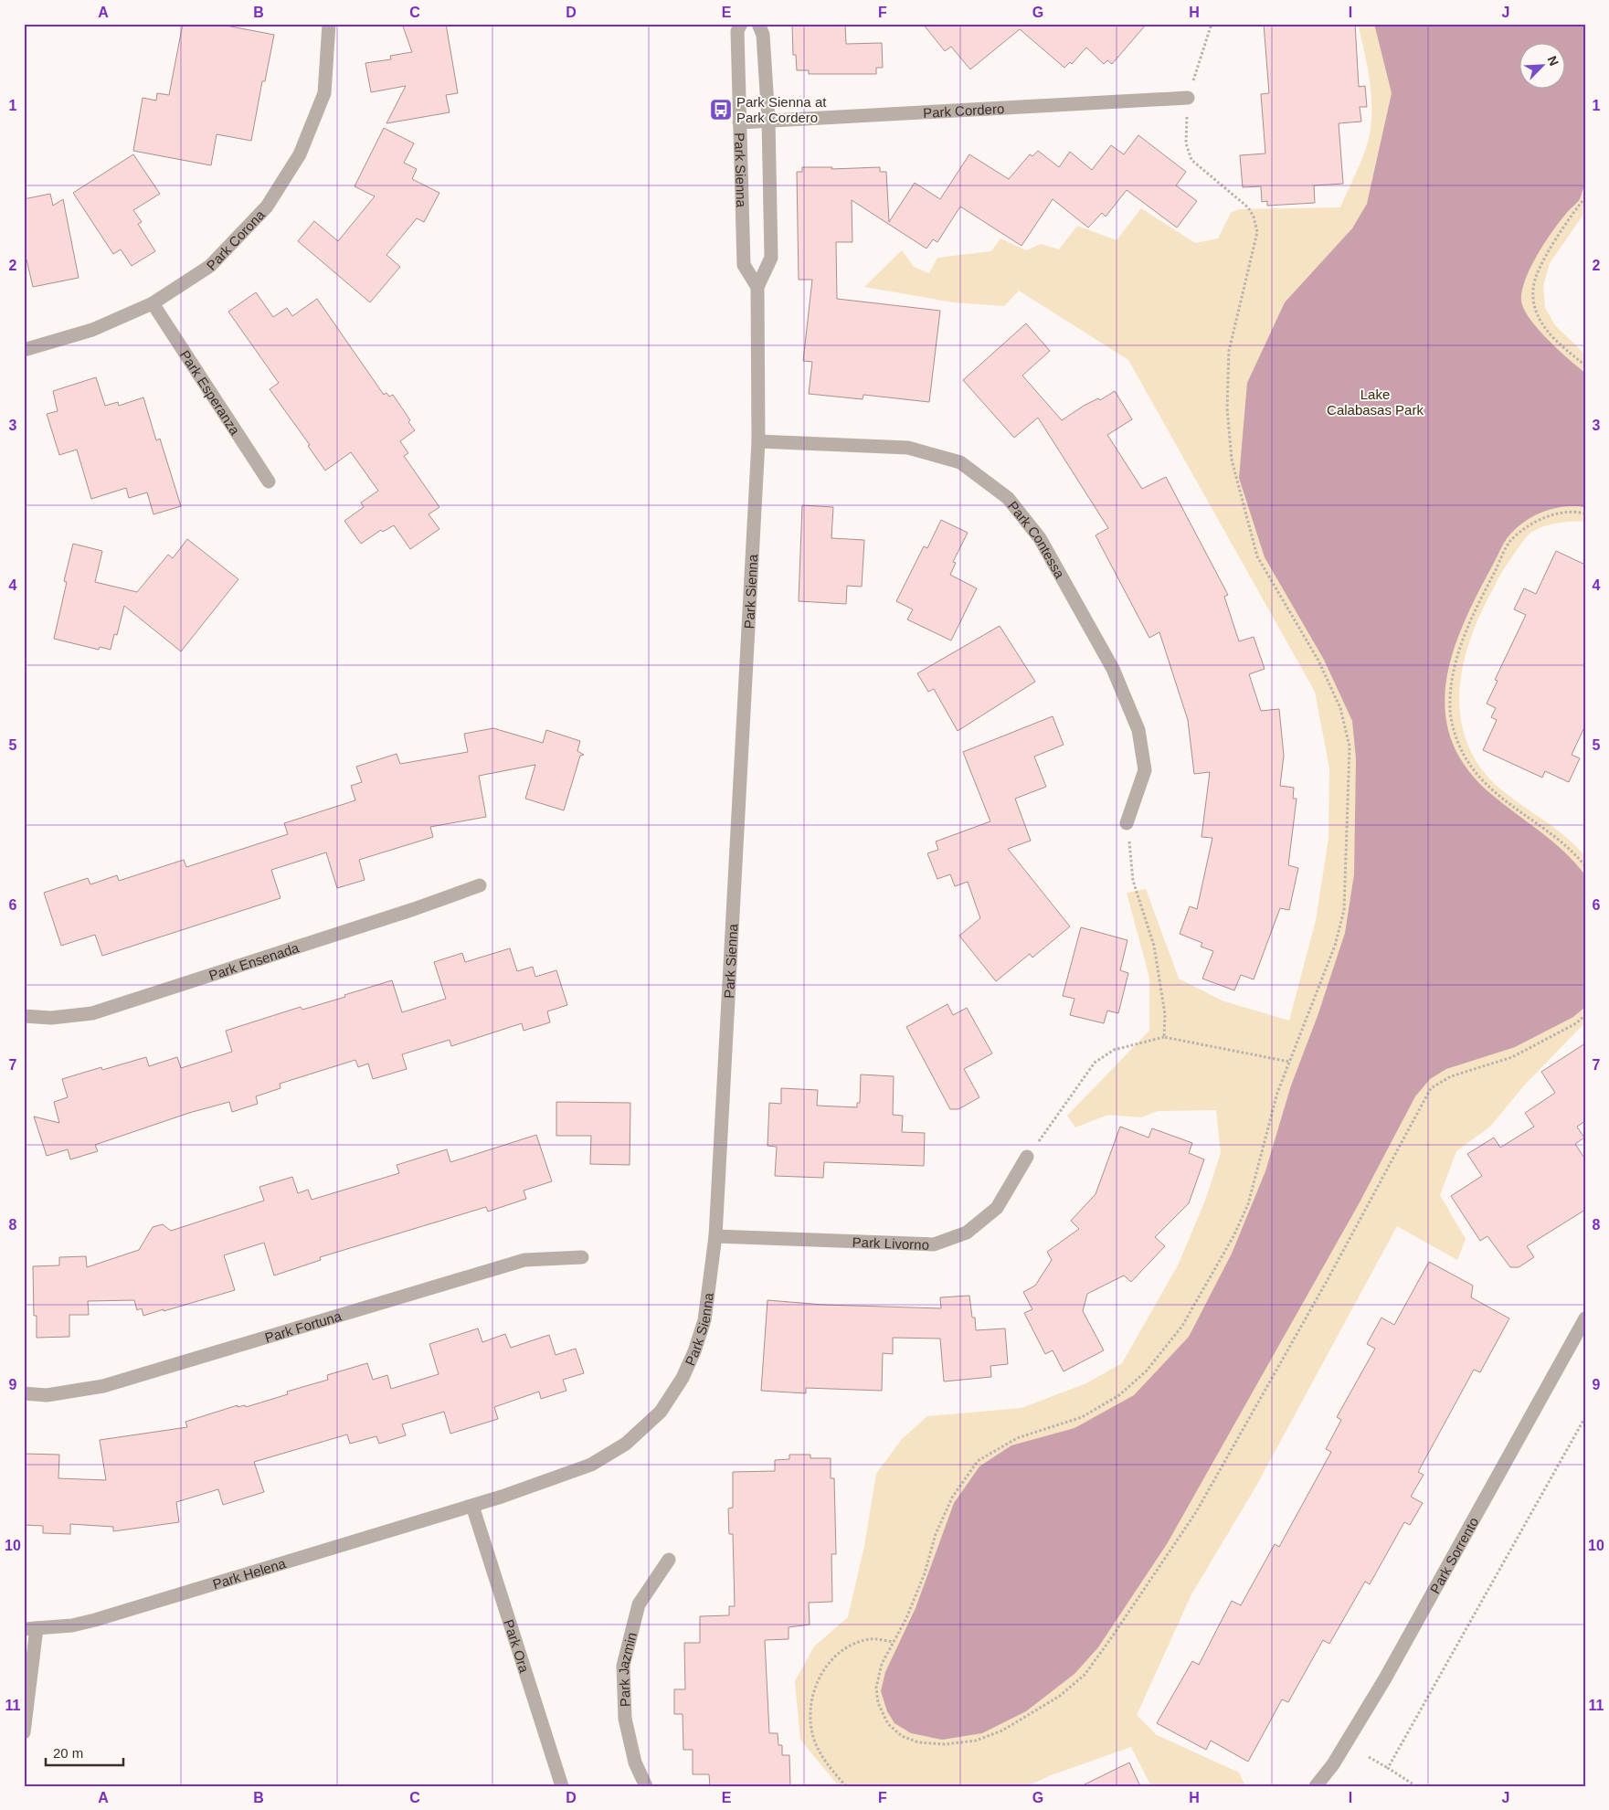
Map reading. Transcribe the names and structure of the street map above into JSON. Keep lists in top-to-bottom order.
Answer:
{
  "streets": {
    "street": [
      "Park Cordero",
      "Park Sienna",
      "Park Corona",
      "Park Esperanza",
      "Park Contessa",
      "Park Ensenada",
      "Park Livorno",
      "Park Fortuna",
      "Park Sorrento",
      "Park Helena",
      "Park Ora",
      "Park Jazmin"
    ]
  },
  "crossings": [
    ["Park Cordero", "Park Sienna"],
    ["Park Sienna", "Park Contessa"],
    ["Park Sienna", "Park Livorno"],
    ["Park Sienna", "Park Helena"],
    ["Park Sienna", "Park Ora"],
    ["Park Corona", "Park Esperanza"],
    ["Park Helena", "Park Ora"]
  ],
  "parks": ["Lake Calabasas Park"],
  "places": {
    "bus stop": ["Park Sienna at Park Cordero"]
  },
  "scale_bar": "20 m",
  "north": "top right",
  "grid": {
    "columns": [
      "A",
      "B",
      "C",
      "D",
      "E",
      "F",
      "G",
      "H",
      "I",
      "J"
    ],
    "rows": [
      "1",
      "2",
      "3",
      "4",
      "5",
      "6",
      "7",
      "8",
      "9",
      "10",
      "11"
    ]
  }
}
